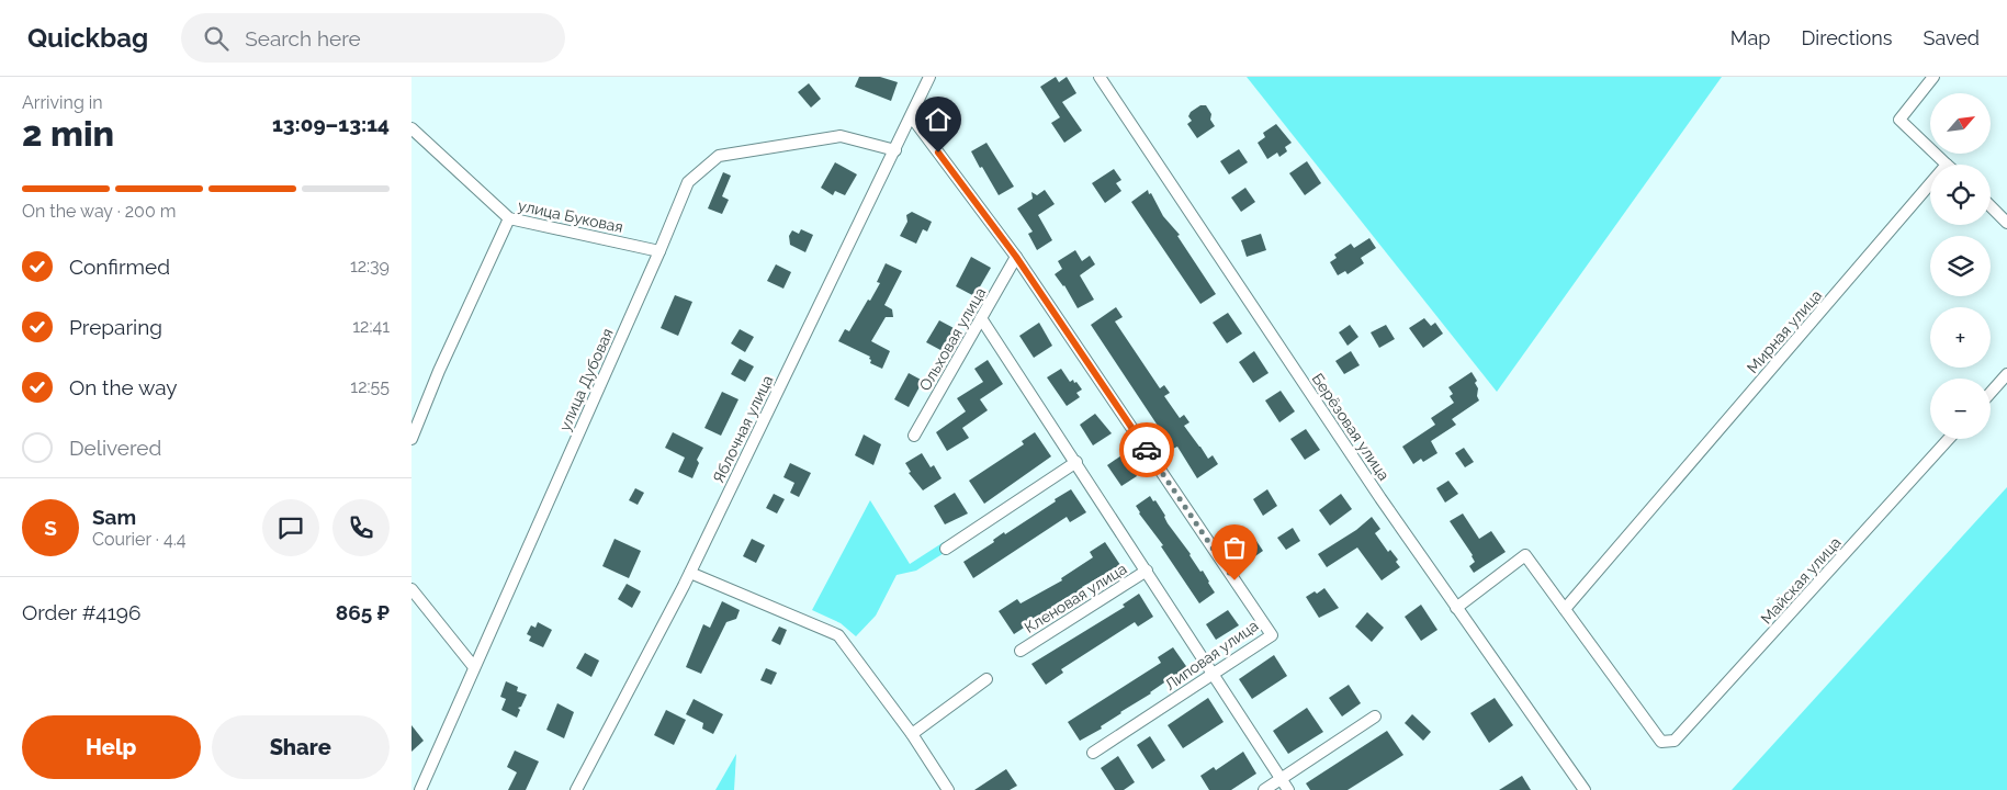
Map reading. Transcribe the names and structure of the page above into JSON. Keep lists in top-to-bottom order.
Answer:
{
  "streets": {
    "street": [
      "улица Буковая",
      "Мирная улица",
      "Ольховая улица",
      "улица Дубовая",
      "Берёзовая улица",
      "Яблочная улица",
      "Майская улица",
      "Кленовая улица",
      "Липовая улица"
    ]
  },
  "crossings": [
    ["улица Буковая", "улица Дубовая"],
    ["Мирная улица", "Майская улица"],
    ["Ольховая улица", "Липовая улица"],
    ["улица Дубовая", "Яблочная улица"]
  ],
  "north": "top right",
  "page": {
    "header": "Quickbag",
    "search": "Search here",
    "nav": ["Map", "Directions", "Saved"],
    "heading": ["2 min", "Arriving in", "13:09–13:14"],
    "panel": [
      "Sam",
      "Courier · 4.4",
      "Order #4196",
      "865 ₽"
    ],
    "map_buttons": ["+", "−"],
    "bar": "On the way · 200 m",
    "list": [
      ["Confirmed", "12:39"],
      ["Preparing", "12:41"],
      ["On the way", "12:55"],
      "Delivered"
    ],
    "round": "S",
    "buttons": ["Help", "Share"]
  }
}
